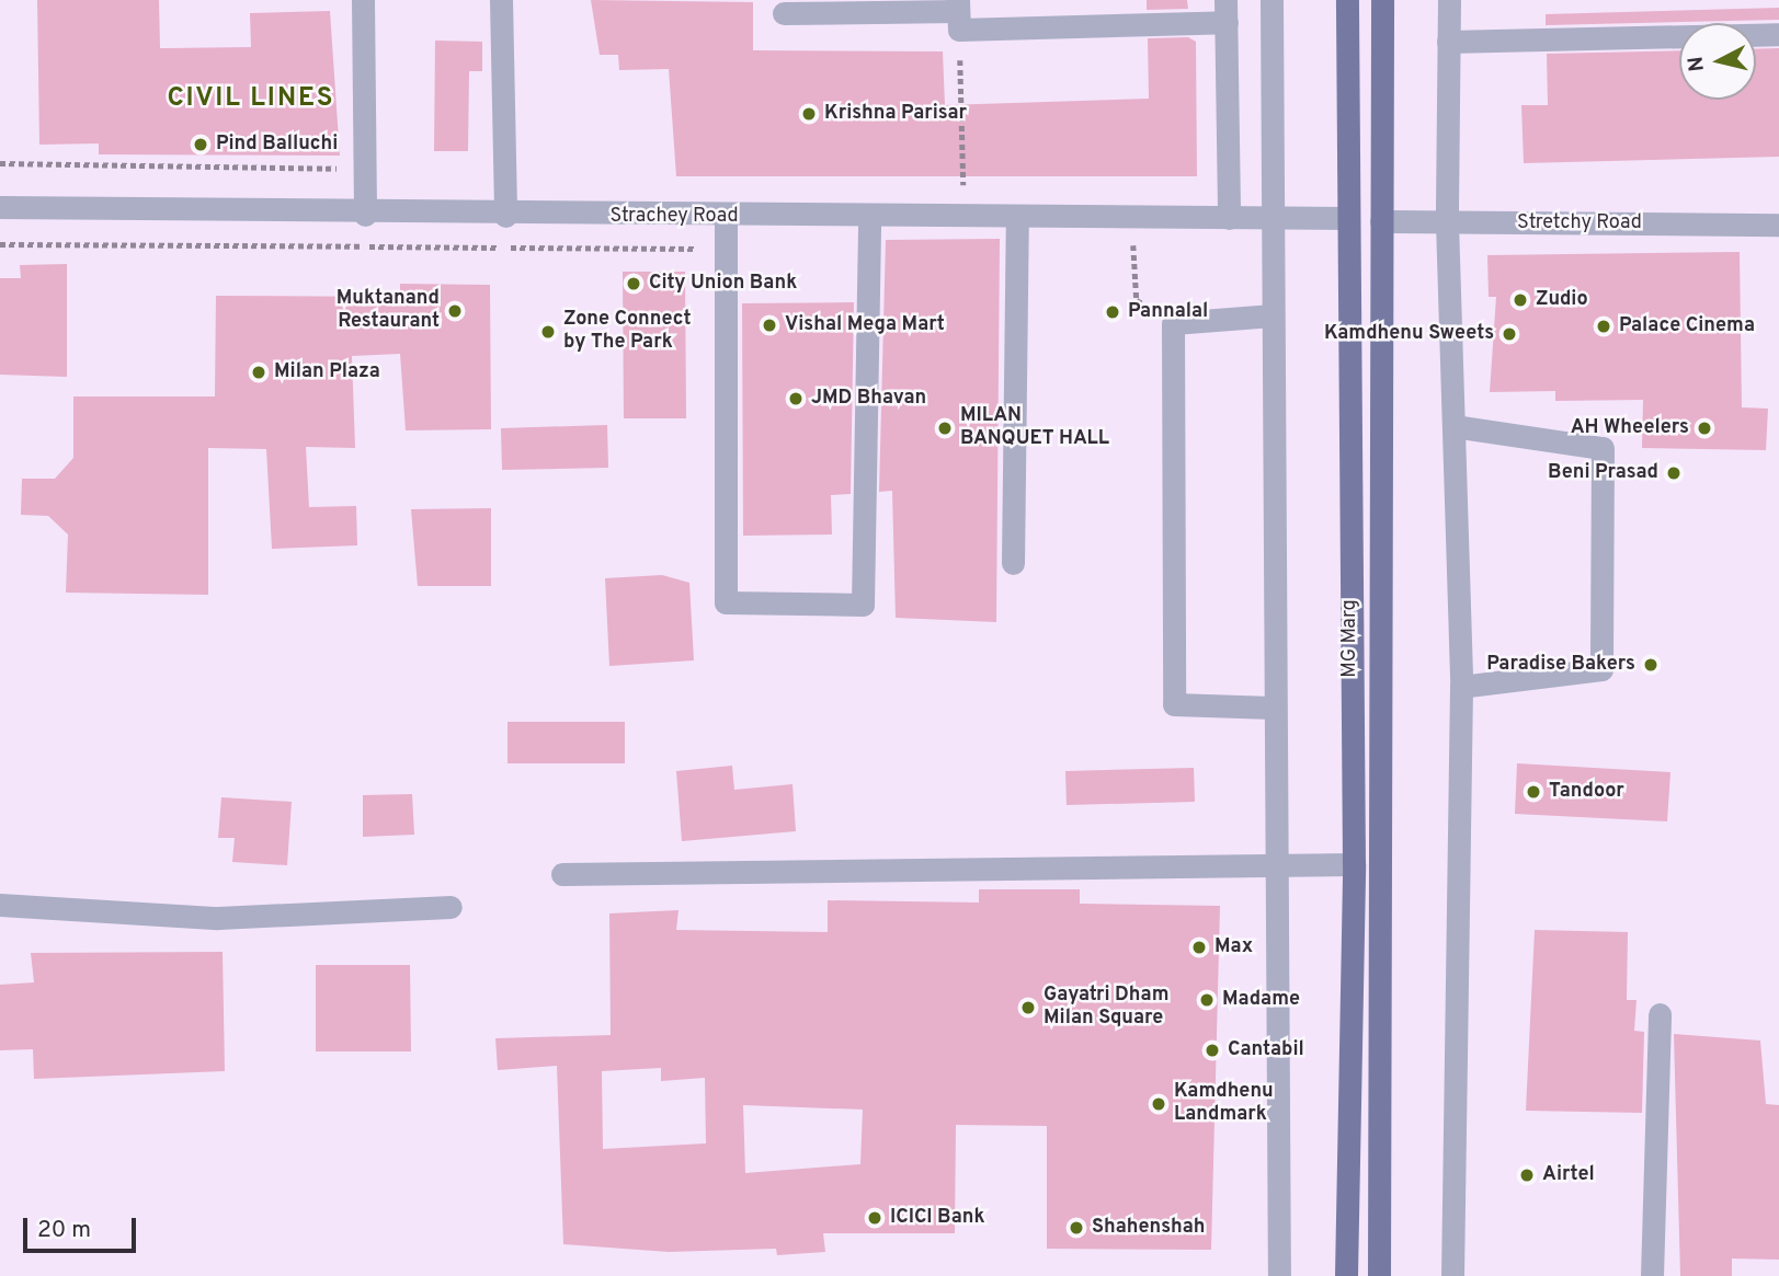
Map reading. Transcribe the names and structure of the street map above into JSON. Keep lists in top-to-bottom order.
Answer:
{
  "streets": {
    "main road": ["MG Marg"],
    "street": ["Strachey Road", "Stretchy Road"]
  },
  "crossings": [
    ["Strachey Road", "MG Marg"],
    ["Stretchy Road", "MG Marg"]
  ],
  "districts": ["CIVIL LINES"],
  "places": [
    "Krishna Parisar",
    "Pind Balluchi",
    "City Union Bank",
    "Zudio",
    "Muktanand Restaurant",
    "Pannalal",
    "Vishal Mega Mart",
    "Palace Cinema",
    "Zone Connect by The Park",
    "Kamdhenu Sweets",
    "Milan Plaza",
    "JMD Bhavan",
    "MILAN BANQUET HALL",
    "AH Wheelers",
    "Beni Prasad",
    "Paradise Bakers",
    "Tandoor",
    "Max",
    "Madame",
    "Gayatri Dham Milan Square",
    "Cantabil",
    "Kamdhenu Landmark",
    "Airtel",
    "ICICI Bank",
    "Shahenshah"
  ],
  "scale_bar": "20 m",
  "north": "left"
}
